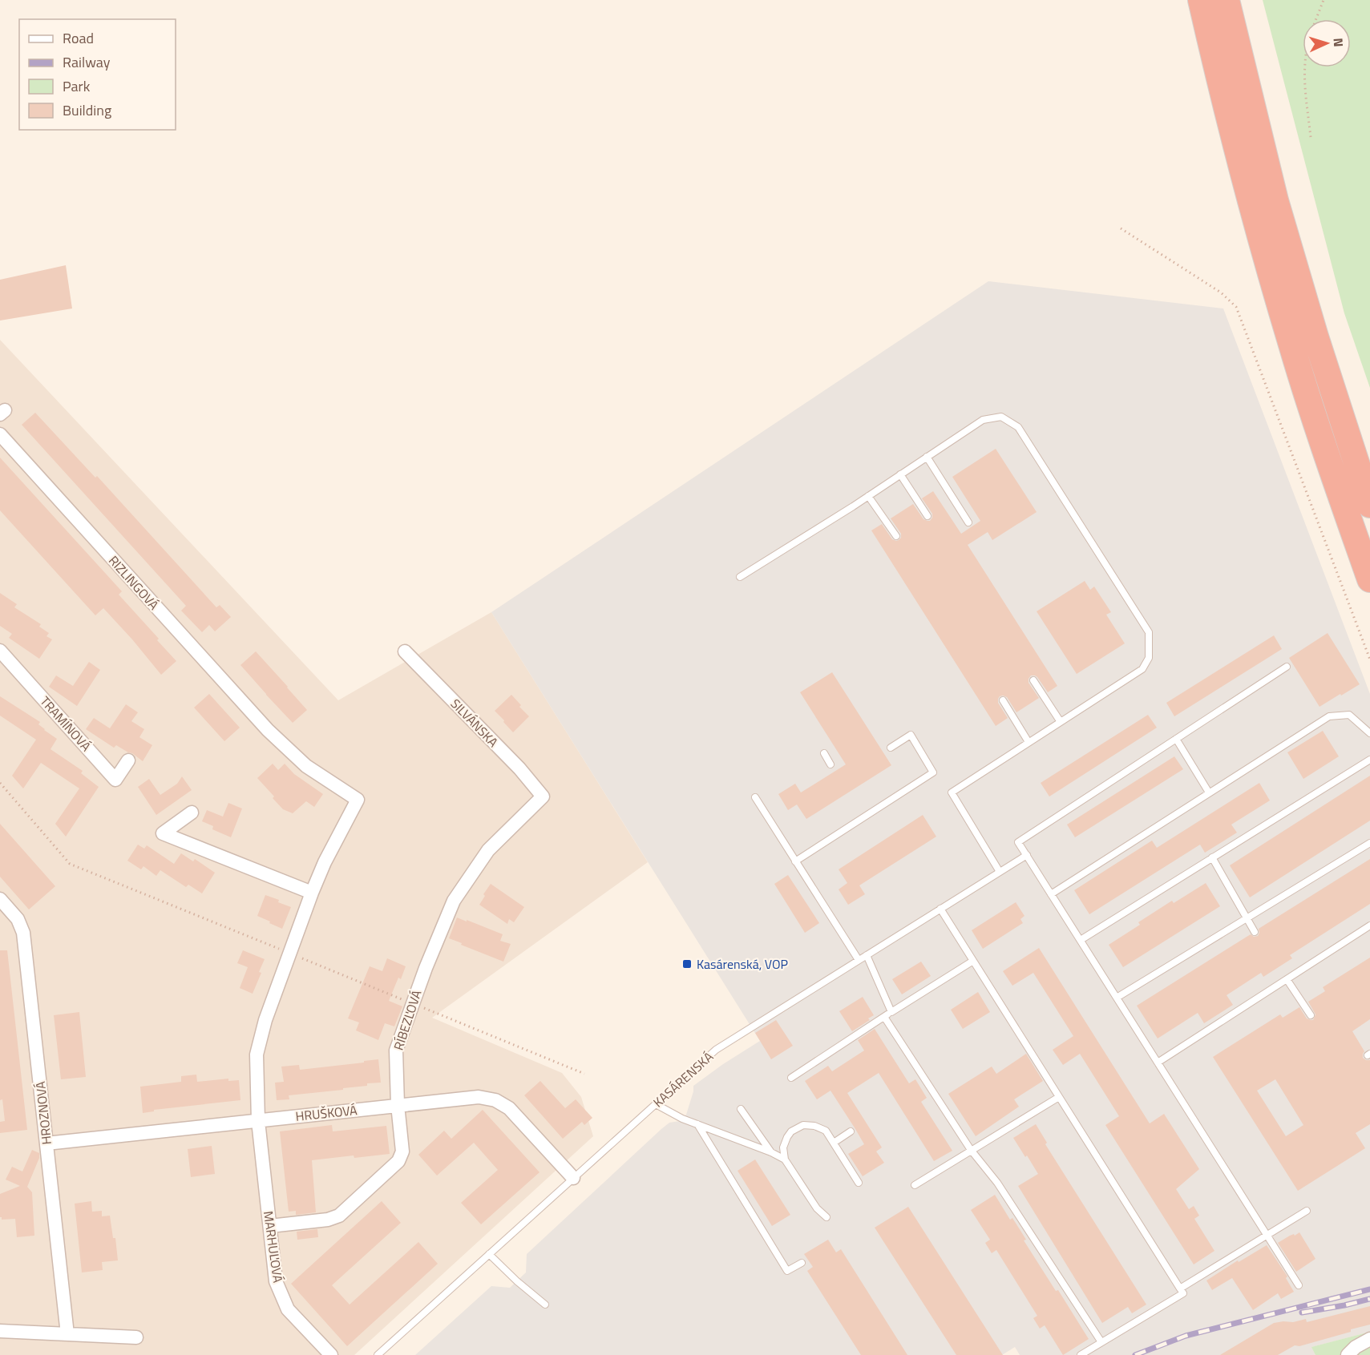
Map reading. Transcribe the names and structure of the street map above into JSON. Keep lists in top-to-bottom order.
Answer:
{
  "streets": {
    "street": [
      "RIZLINGOVÁ",
      "SILVÁNSKA",
      "TRAMÍNOVÁ",
      "RÍBEZĽOVÁ",
      "HROZNOVÁ",
      "HRUŠKOVÁ",
      "MARHUĽOVÁ"
    ],
    "lane": ["KASÁRENSKÁ"]
  },
  "crossings": [
    ["RIZLINGOVÁ", "MARHUĽOVÁ"],
    ["SILVÁNSKA", "RÍBEZĽOVÁ"],
    ["RÍBEZĽOVÁ", "HRUŠKOVÁ"],
    ["RÍBEZĽOVÁ", "MARHUĽOVÁ"],
    ["KASÁRENSKÁ", "HRUŠKOVÁ"],
    ["HROZNOVÁ", "HRUŠKOVÁ"],
    ["HRUŠKOVÁ", "MARHUĽOVÁ"]
  ],
  "places": {
    "transit": ["Kasárenská, VOP"]
  },
  "legend": [
    "Road",
    "Railway",
    "Park",
    "Building"
  ],
  "north": "right"
}
